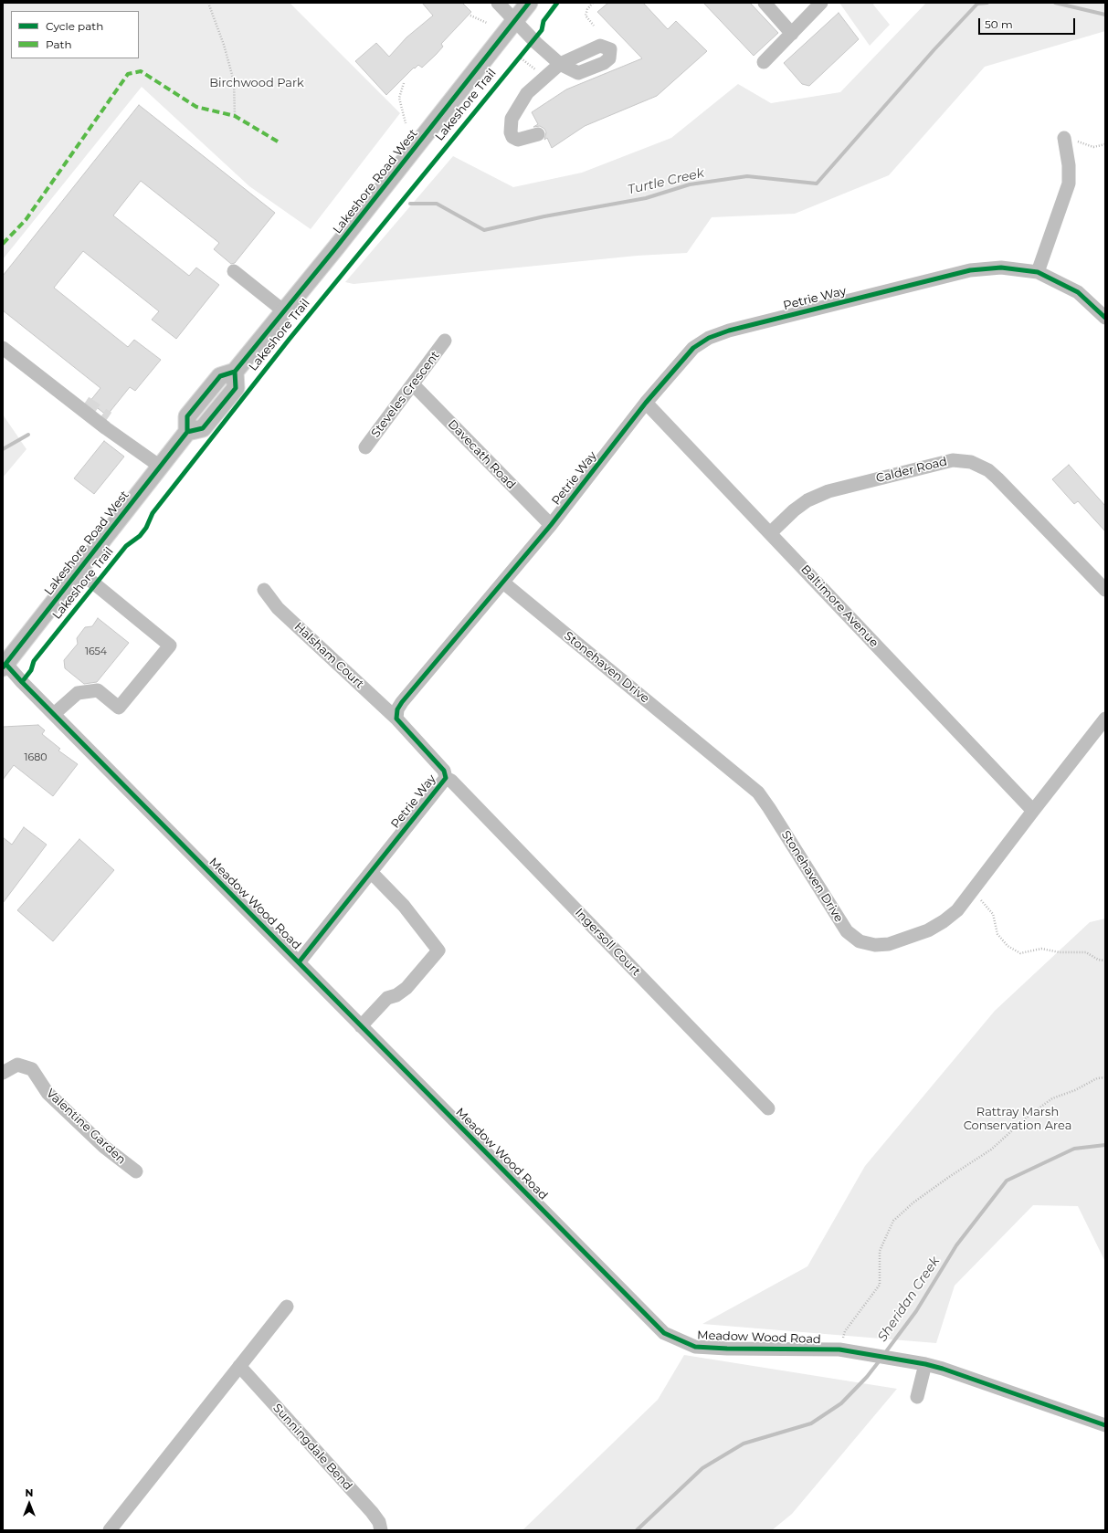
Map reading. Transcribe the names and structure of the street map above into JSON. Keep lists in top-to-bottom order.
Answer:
{
  "streets": {
    "main road": ["Lakeshore Road West"],
    "street": [
      "Petrie Way",
      "Steveles Crescent",
      "Davecath Road",
      "Calder Road",
      "Baltimore Avenue",
      "Halsham Court",
      "Stonehaven Drive",
      "Meadow Wood Road",
      "Ingersoll Court",
      "Valentine Garden",
      "Sunningdale Bend"
    ],
    "cycle path": ["Lakeshore Trail"]
  },
  "crossings": [
    ["Lakeshore Road West", "Meadow Wood Road"],
    ["Petrie Way", "Davecath Road"],
    ["Petrie Way", "Baltimore Avenue"],
    ["Petrie Way", "Halsham Court"],
    ["Petrie Way", "Stonehaven Drive"],
    ["Petrie Way", "Meadow Wood Road"],
    ["Petrie Way", "Ingersoll Court"],
    ["Steveles Crescent", "Davecath Road"],
    ["Calder Road", "Baltimore Avenue"],
    ["Baltimore Avenue", "Stonehaven Drive"]
  ],
  "water": ["Turtle Creek", "Sheridan Creek"],
  "parks": ["Birchwood Park", "Rattray Marsh Conservation Area"],
  "house_numbers": ["1654", "1680"],
  "legend": ["Cycle path", "Path"],
  "scale_bar": "50 m",
  "north": "top"
}
